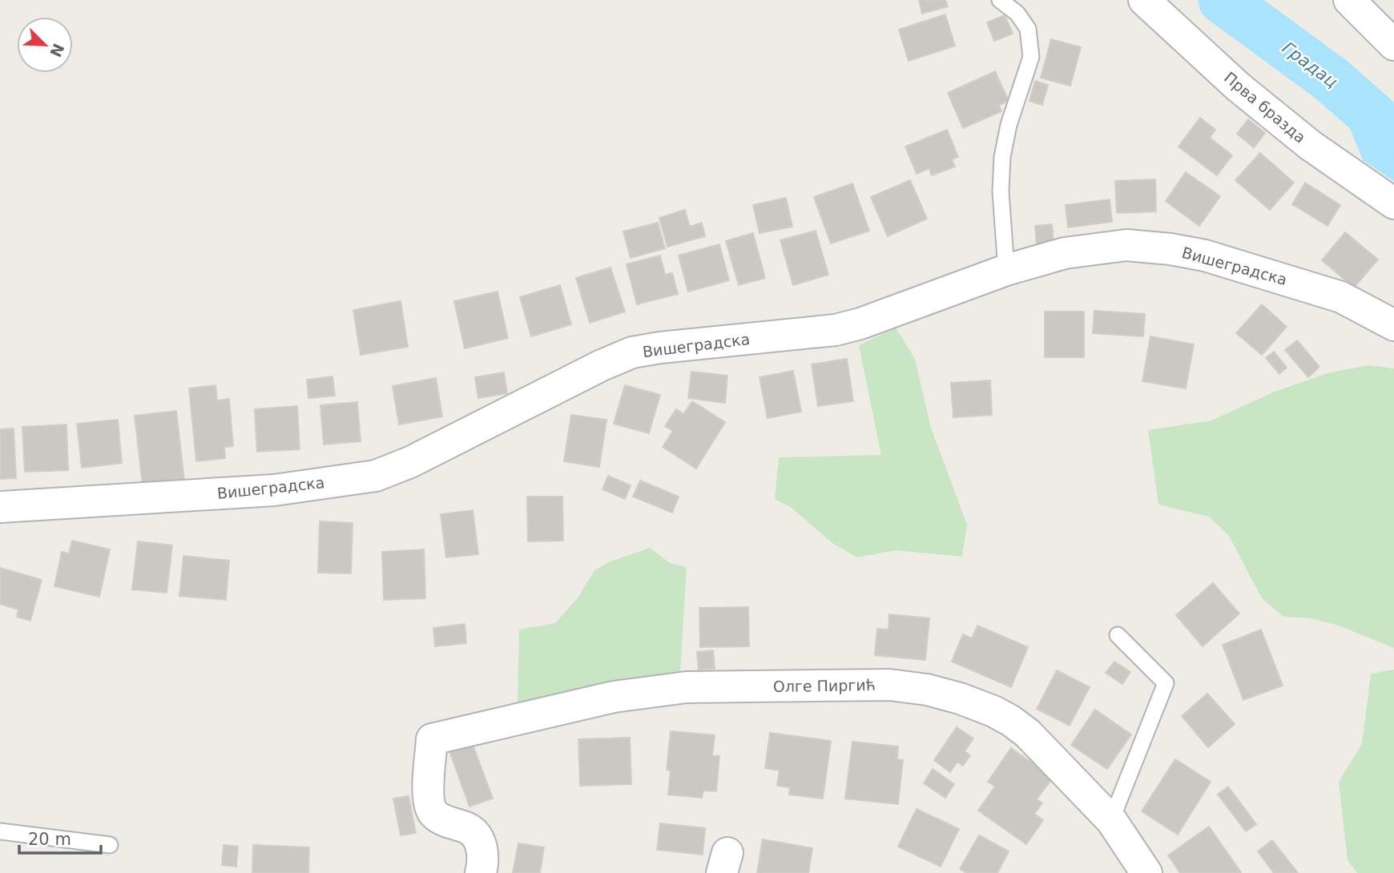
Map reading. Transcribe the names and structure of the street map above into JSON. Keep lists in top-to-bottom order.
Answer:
{
  "streets": {
    "street": ["Прва бразда", "Вишеградска", "Олге Пиргић"]
  },
  "water": ["Градац"],
  "scale_bar": "20 m",
  "north": "bottom right"
}
